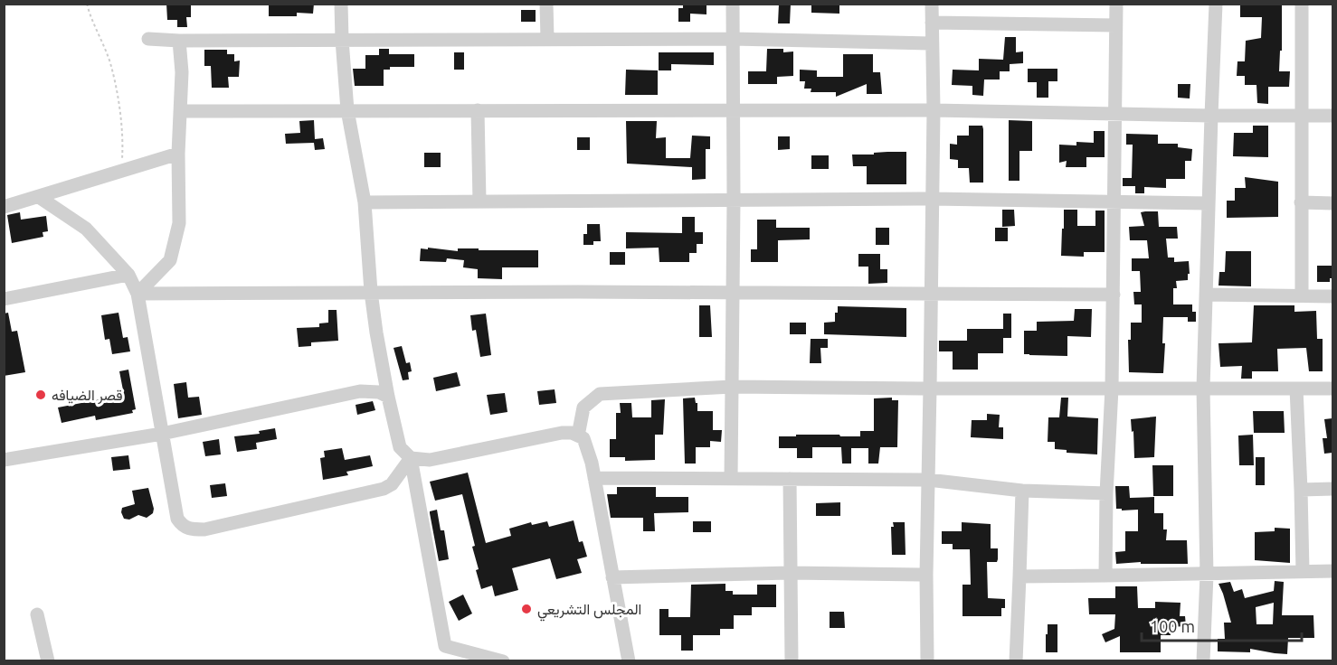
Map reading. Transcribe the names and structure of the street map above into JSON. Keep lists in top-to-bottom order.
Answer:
{
  "places": ["قصر الضيافه", "المجلس التشريعي"],
  "scale_bar": "100 m"
}
